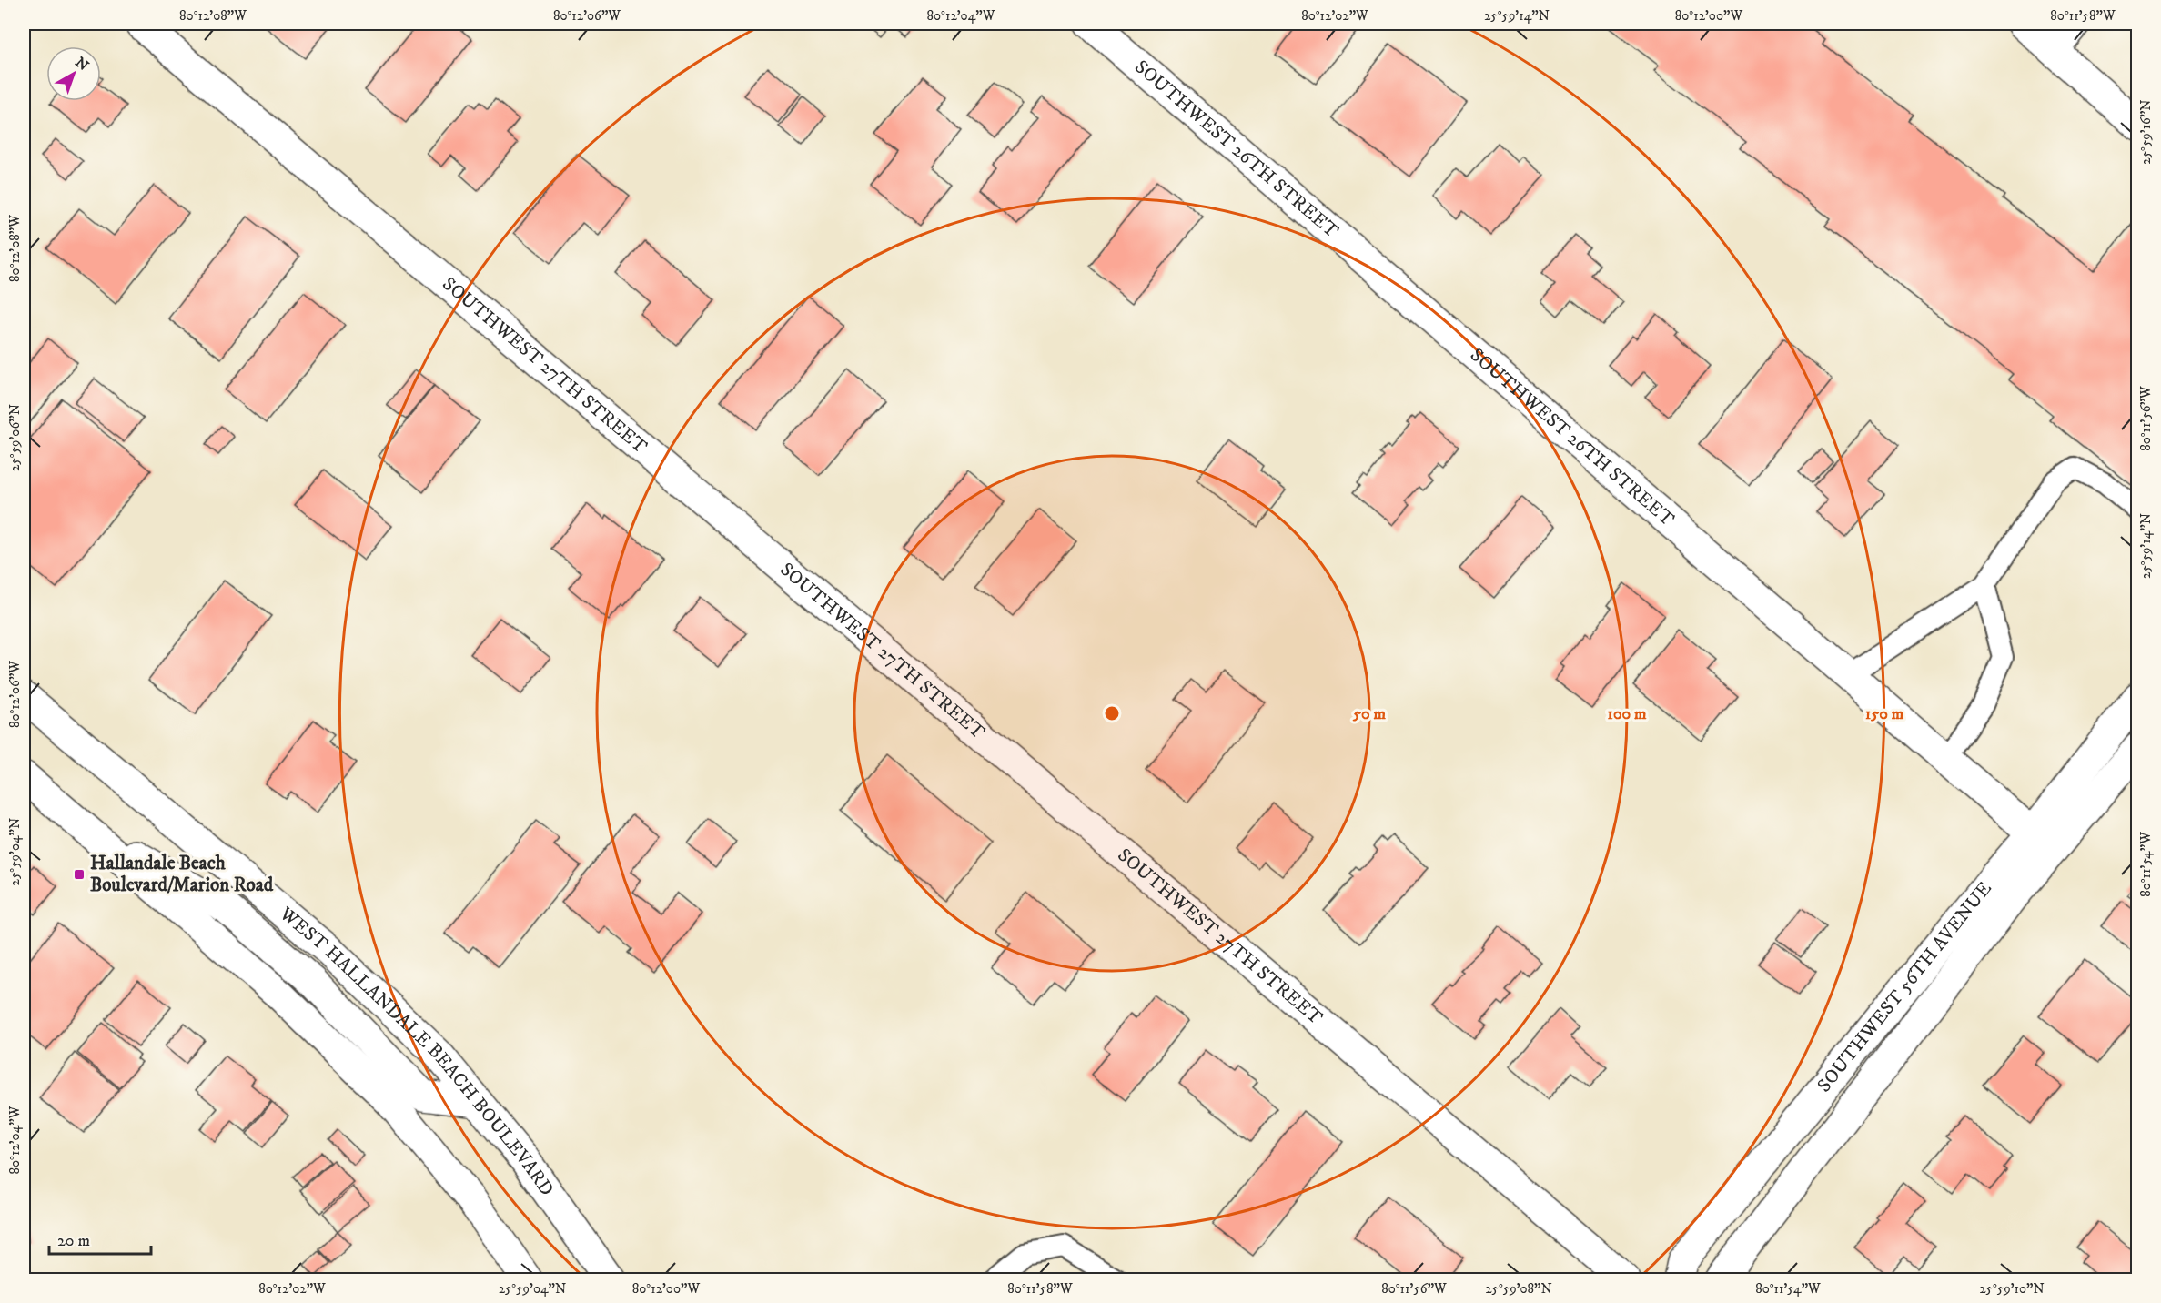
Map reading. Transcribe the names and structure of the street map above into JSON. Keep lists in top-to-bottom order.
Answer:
{
  "streets": {
    "street": [
      "SOUTHWEST 26TH STREET",
      "SOUTHWEST 27TH STREET",
      "SOUTHWEST 56TH AVENUE",
      "WEST HALLANDALE BEACH BOULEVARD"
    ]
  },
  "crossings": [
    ["SOUTHWEST 26TH STREET", "SOUTHWEST 56TH AVENUE"]
  ],
  "places": {
    "transit": ["Hallandale Beach Boulevard/Marion Road"]
  },
  "scale_bar": "20 m",
  "north": "top right",
  "coordinates": [
    "80°12'08\"W",
    "80°12'06\"W",
    "80°12'04\"W",
    "80°12'02\"W",
    "25°59'14\"N",
    "80°12'00\"W",
    "80°11'58\"W",
    "25°59'16\"N",
    "80°11'56\"W",
    "25°59'06\"N",
    "25°59'04\"N",
    "80°11'54\"W",
    "25°59'08\"N",
    "25°59'10\"N"
  ],
  "rings": ["50 m", "100 m", "150 m"]
}
